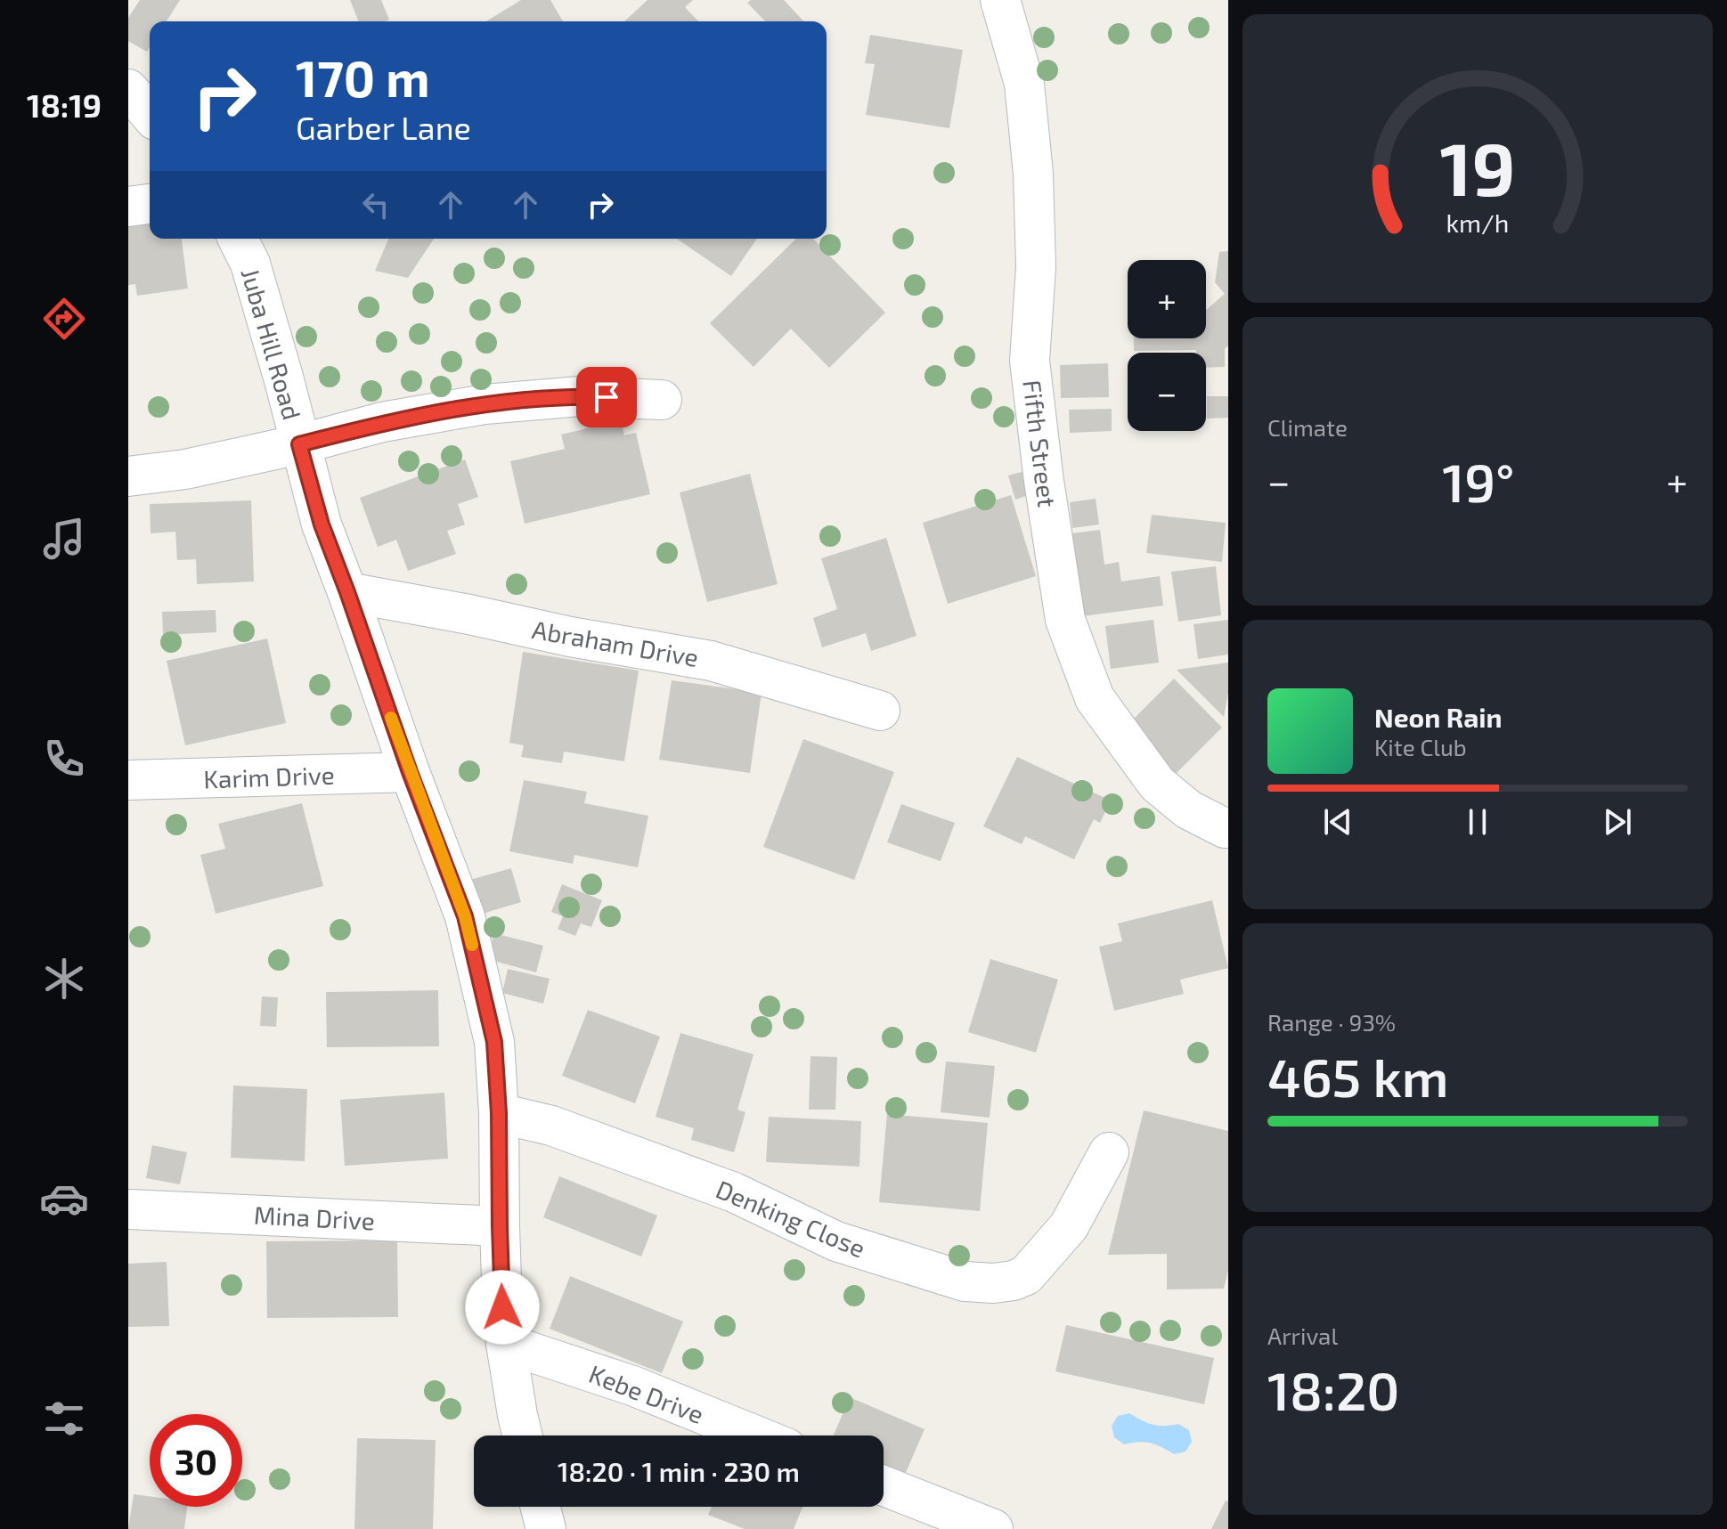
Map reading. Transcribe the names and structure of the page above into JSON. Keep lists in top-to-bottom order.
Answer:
{
  "streets": {
    "street": [
      "Juba Hill Road",
      "Fifth Street",
      "Abraham Drive",
      "Karim Drive",
      "Mina Drive",
      "Denking Close",
      "Kebe Drive"
    ]
  },
  "crossings": [
    ["Juba Hill Road", "Abraham Drive"],
    ["Juba Hill Road", "Karim Drive"],
    ["Juba Hill Road", "Mina Drive"],
    ["Juba Hill Road", "Denking Close"],
    ["Juba Hill Road", "Kebe Drive"]
  ],
  "page": {
    "tabs": "18:19",
    "turn": ["170 m", "Garber Lane"],
    "map_buttons": ["+", "−"],
    "tile": [
      "Climate",
      ["Range · 93%", "465 km"],
      ["Arrival", "18:20"]
    ],
    "heat": ["−", "19°", "+"],
    "song": ["Neon Rain", "Kite Club"],
    "limit": "30",
    "trip": "18:20 · 1 min · 230 m",
    "gauge": ["19", "km/h"]
  }
}
